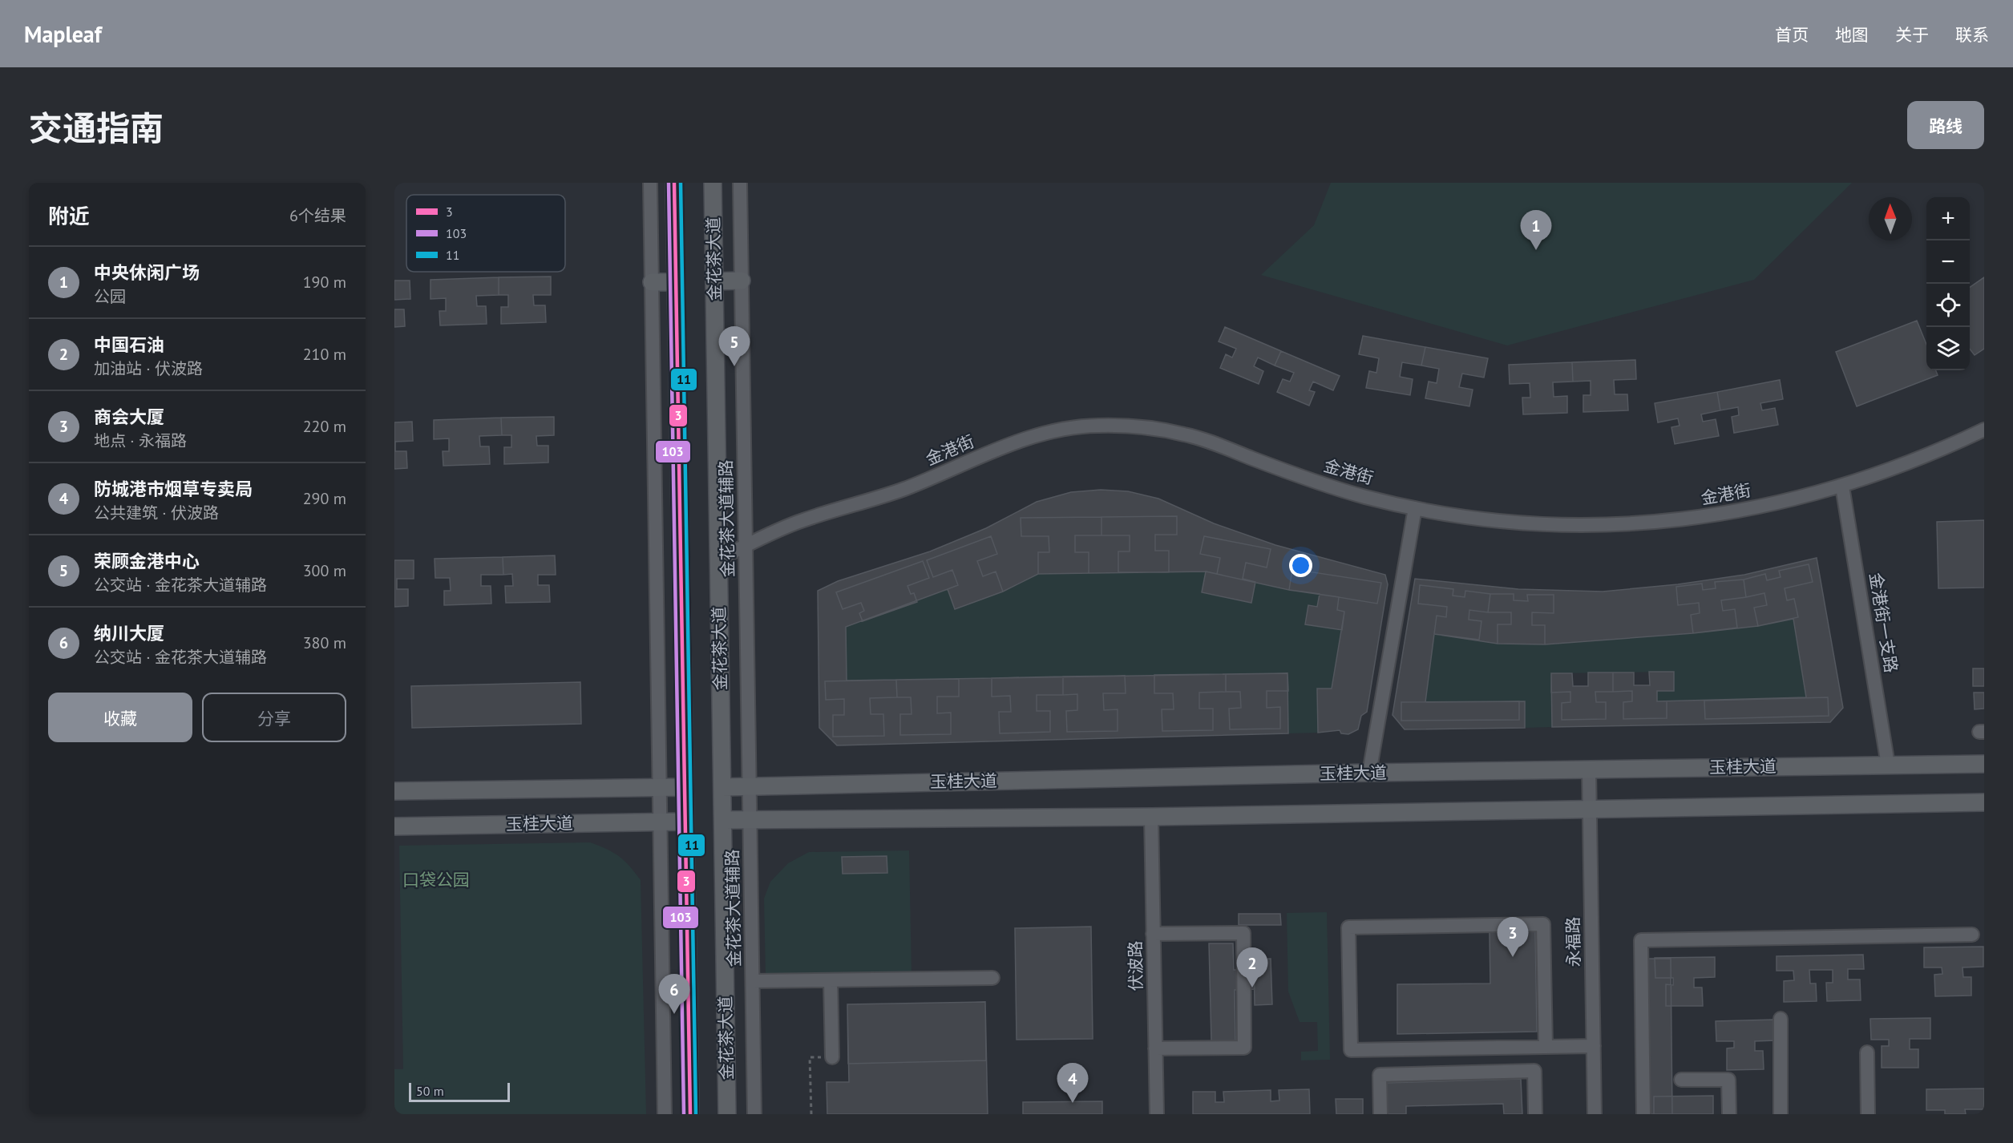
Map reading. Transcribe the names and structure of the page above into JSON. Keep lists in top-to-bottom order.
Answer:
{
  "streets": {
    "main road": ["金花茶大道", "玉桂大道"],
    "street": [
      "金港街",
      "金花茶大道辅路",
      "金港街一支路",
      "永福路",
      "伏波路"
    ]
  },
  "crossings": [
    ["金花茶大道", "金港街"],
    ["金花茶大道", "玉桂大道"],
    ["金港街", "金花茶大道辅路"],
    ["金港街", "金港街一支路"],
    ["金花茶大道辅路", "玉桂大道"],
    ["金港街一支路", "玉桂大道"],
    ["玉桂大道", "永福路"]
  ],
  "parks": ["口袋公园"],
  "lines": ["transit line 3", "transit line 103", "transit line 11"],
  "legend": ["3", "103", "11"],
  "scale_bar": "50 m",
  "north": "top",
  "page": {
    "header": "Mapleaf",
    "nav": [
      "首页",
      "地图",
      "关于",
      "联系"
    ],
    "title": "交通指南",
    "buttons": [
      "路线",
      ["收藏", "分享"]
    ],
    "heading": ["附近", "6个结果"],
    "map_buttons": ["+", "−"],
    "pins": [
      "1",
      "5",
      "3",
      "2",
      "6",
      "4"
    ],
    "list": [
      {
        "mark": "1",
        "name": "中央休闲广场",
        "note": "公园",
        "value": "190 m"
      },
      {
        "mark": "2",
        "name": "中国石油",
        "note": "加油站 · 伏波路",
        "value": "210 m"
      },
      {
        "mark": "3",
        "name": "商会大厦",
        "note": "地点 · 永福路",
        "value": "220 m"
      },
      {
        "mark": "4",
        "name": "防城港市烟草专卖局",
        "note": "公共建筑 · 伏波路",
        "value": "290 m"
      },
      {
        "mark": "5",
        "name": "荣顾金港中心",
        "note": "公交站 · 金花茶大道辅路",
        "value": "300 m"
      },
      {
        "mark": "6",
        "name": "纳川大厦",
        "note": "公交站 · 金花茶大道辅路",
        "value": "380 m"
      }
    ],
    "scale": "50 m"
  }
}
